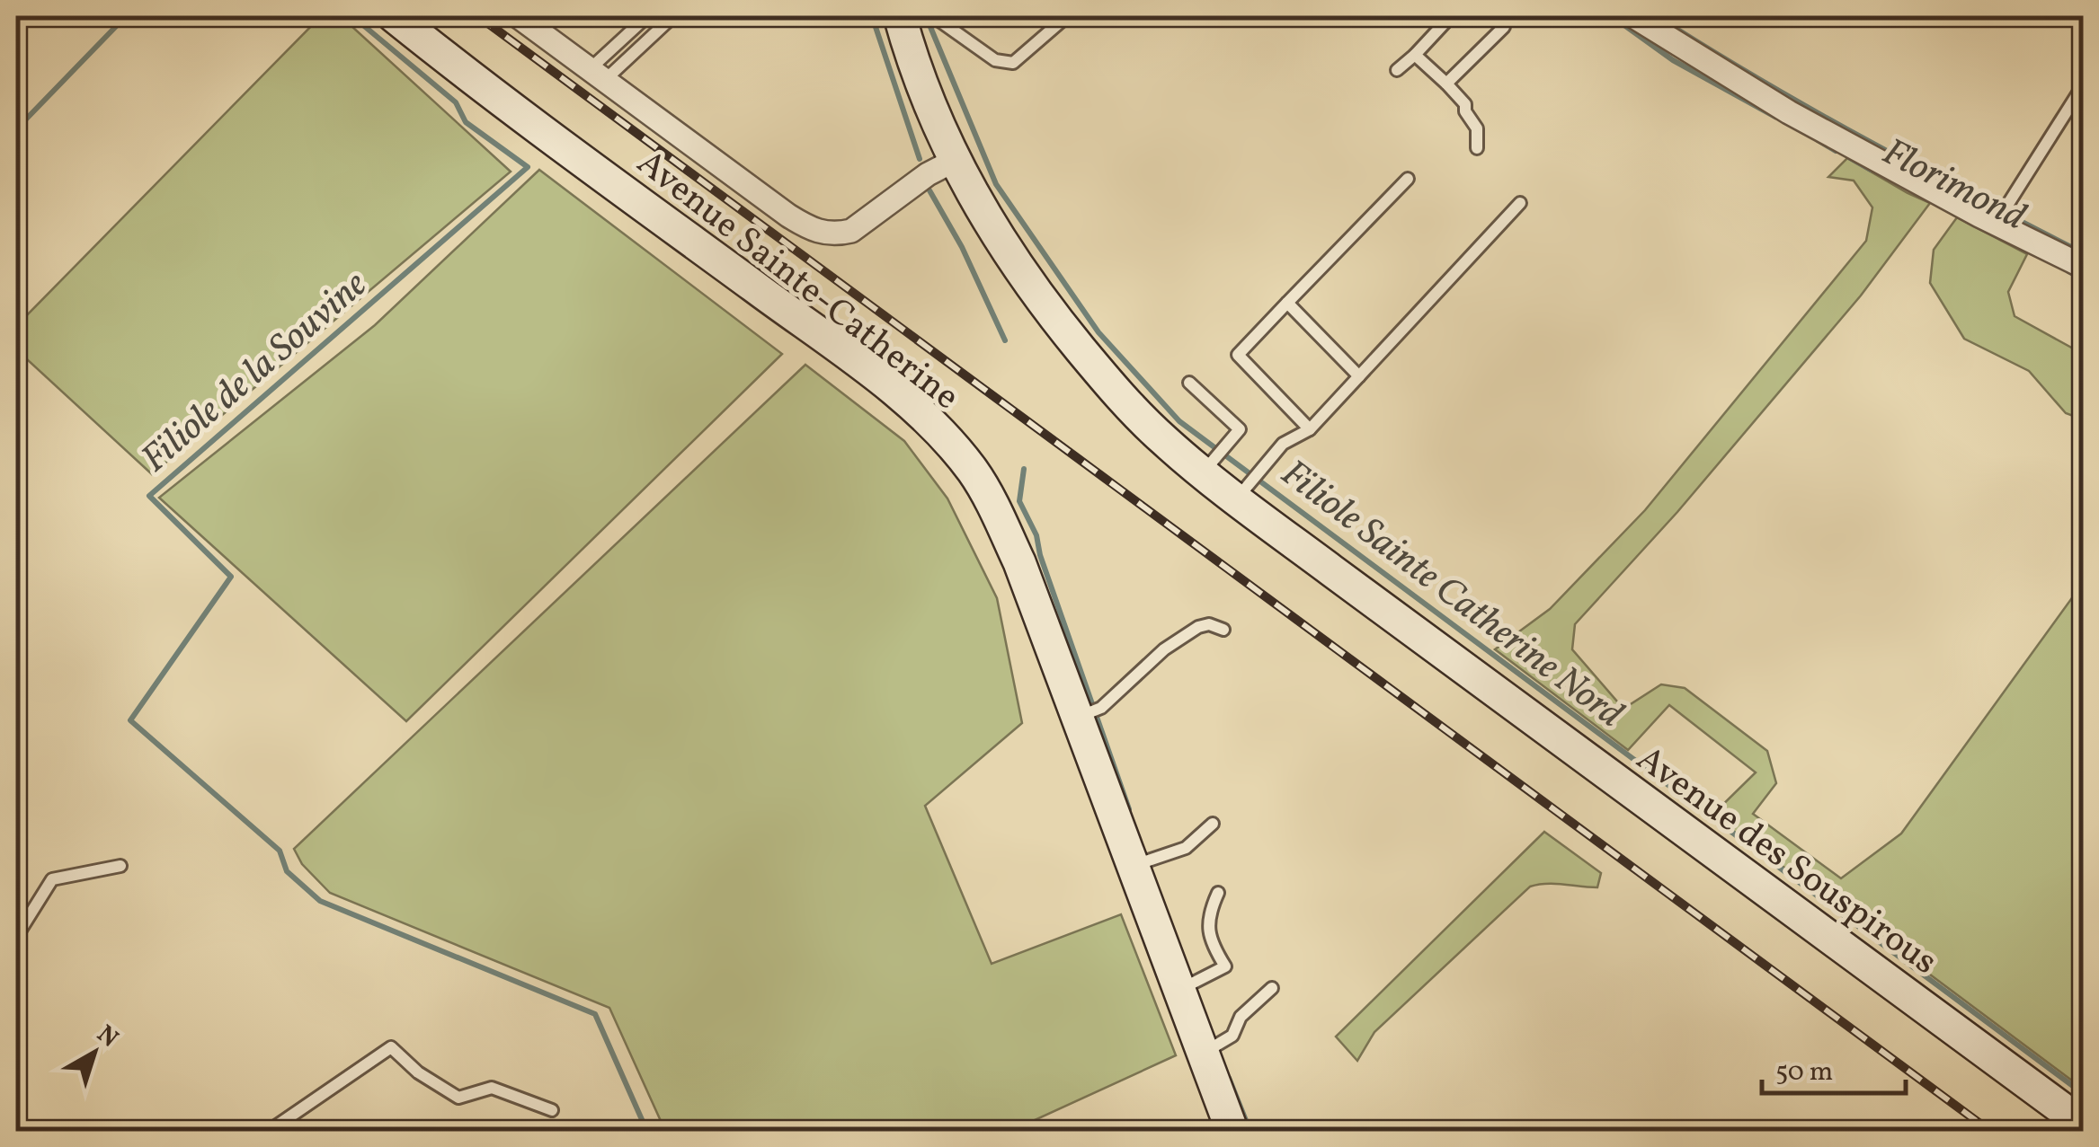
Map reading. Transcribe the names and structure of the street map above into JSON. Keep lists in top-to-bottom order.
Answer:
{
  "streets": {
    "main road": ["Avenue Sainte-Catherine", "Avenue des Souspirous"]
  },
  "water": ["Florimond", "Filiole de la Souvine", "Filiole Sainte Catherine Nord"],
  "scale_bar": "50 m",
  "north": "top right"
}
